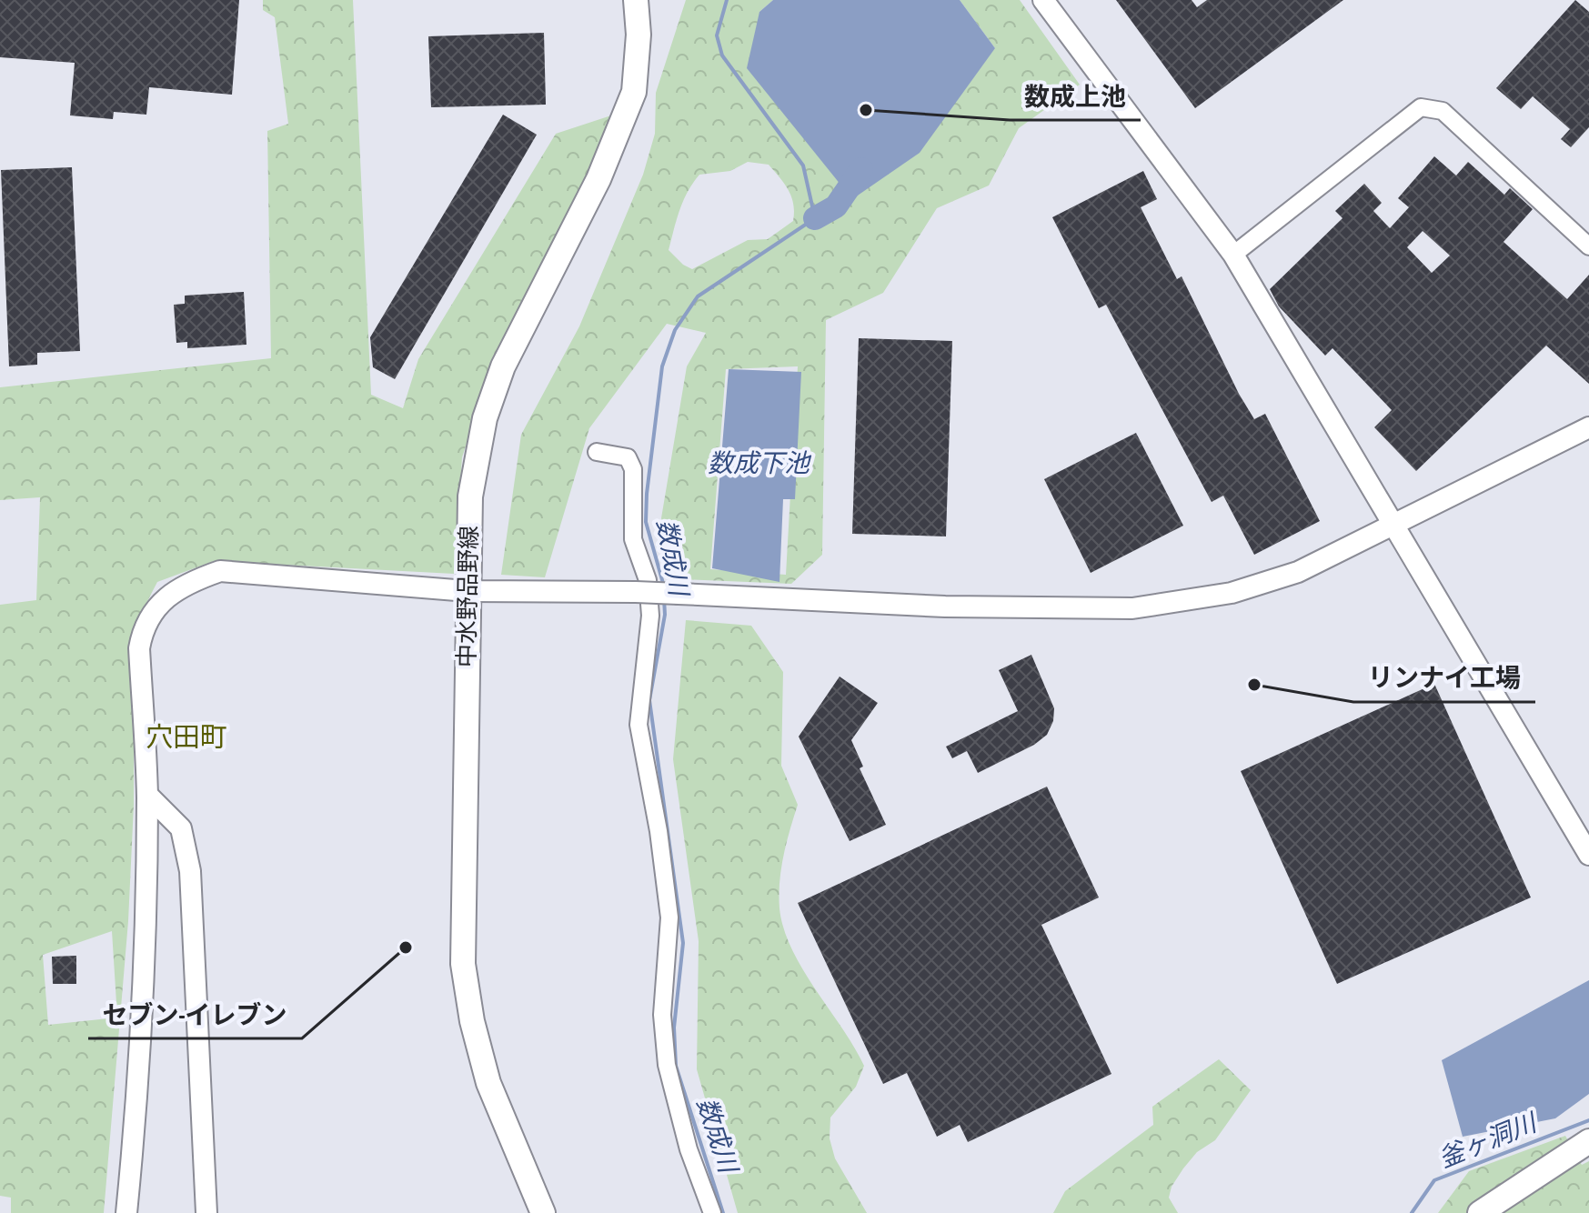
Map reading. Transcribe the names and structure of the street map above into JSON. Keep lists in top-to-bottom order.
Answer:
{
  "streets": {
    "main road": ["中水野品野線"]
  },
  "districts": ["穴田町"],
  "water": ["数成下池", "数成川", "釜ヶ洞川"],
  "places": ["数成上池", "リンナイ工場", "セブン-イレブン"]
}
